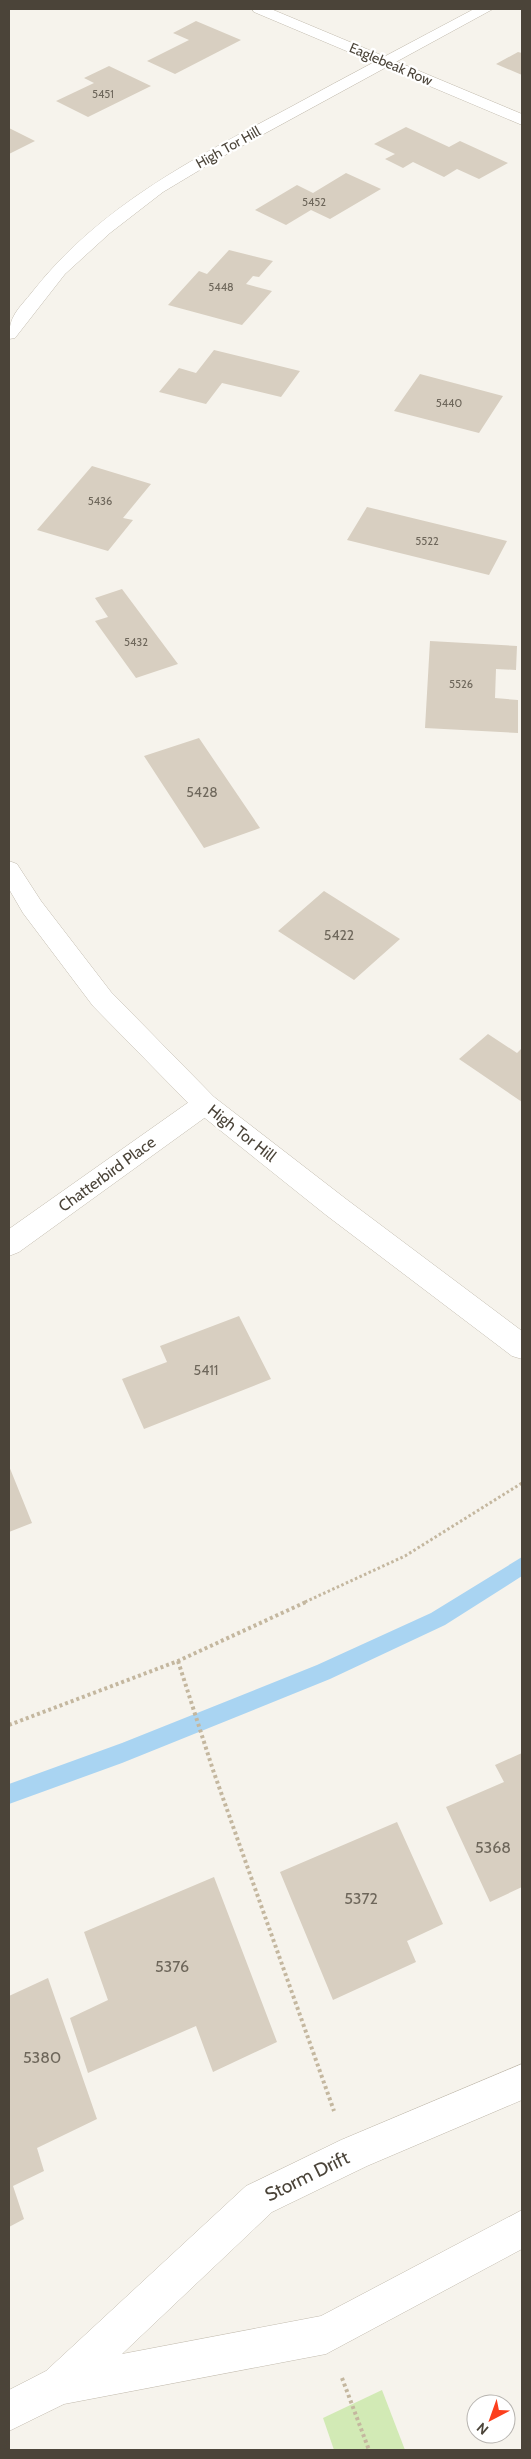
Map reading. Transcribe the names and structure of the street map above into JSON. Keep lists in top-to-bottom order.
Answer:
{
  "streets": {
    "street": [
      "Eaglebeak Row",
      "High Tor Hill",
      "Chatterbird Place",
      "Storm Drift"
    ]
  },
  "crossings": [
    ["Eaglebeak Row", "High Tor Hill"],
    ["High Tor Hill", "Chatterbird Place"]
  ],
  "house_numbers": [
    "5451",
    "5452",
    "5448",
    "5440",
    "5436",
    "5522",
    "5432",
    "5526",
    "5428",
    "5422",
    "5411",
    "5368",
    "5372",
    "5376",
    "5380"
  ],
  "north": "bottom left"
}
